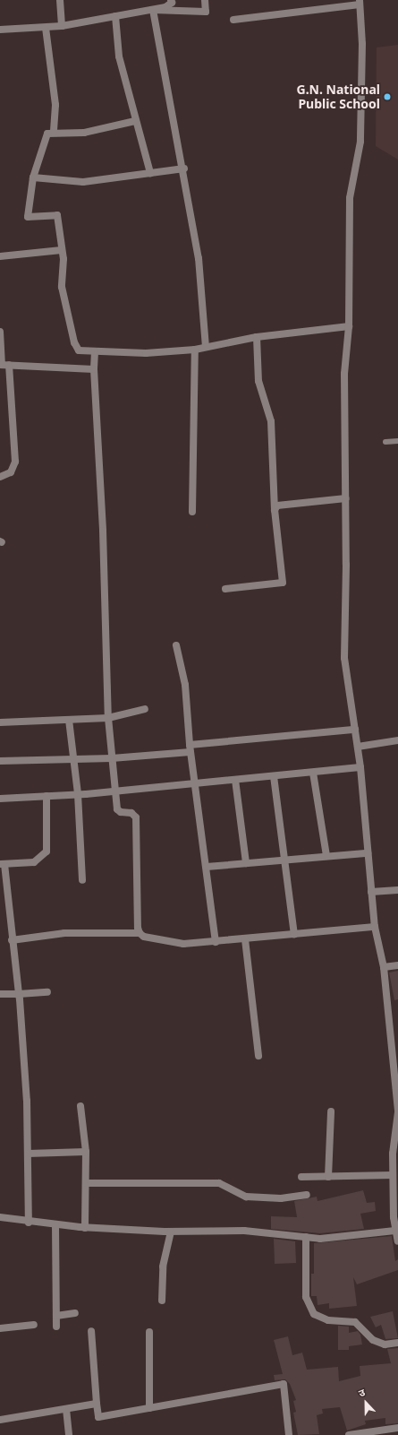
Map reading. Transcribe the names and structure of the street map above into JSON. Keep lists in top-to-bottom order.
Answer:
{
  "places": ["G.N. National Public School"],
  "north": "top"
}
